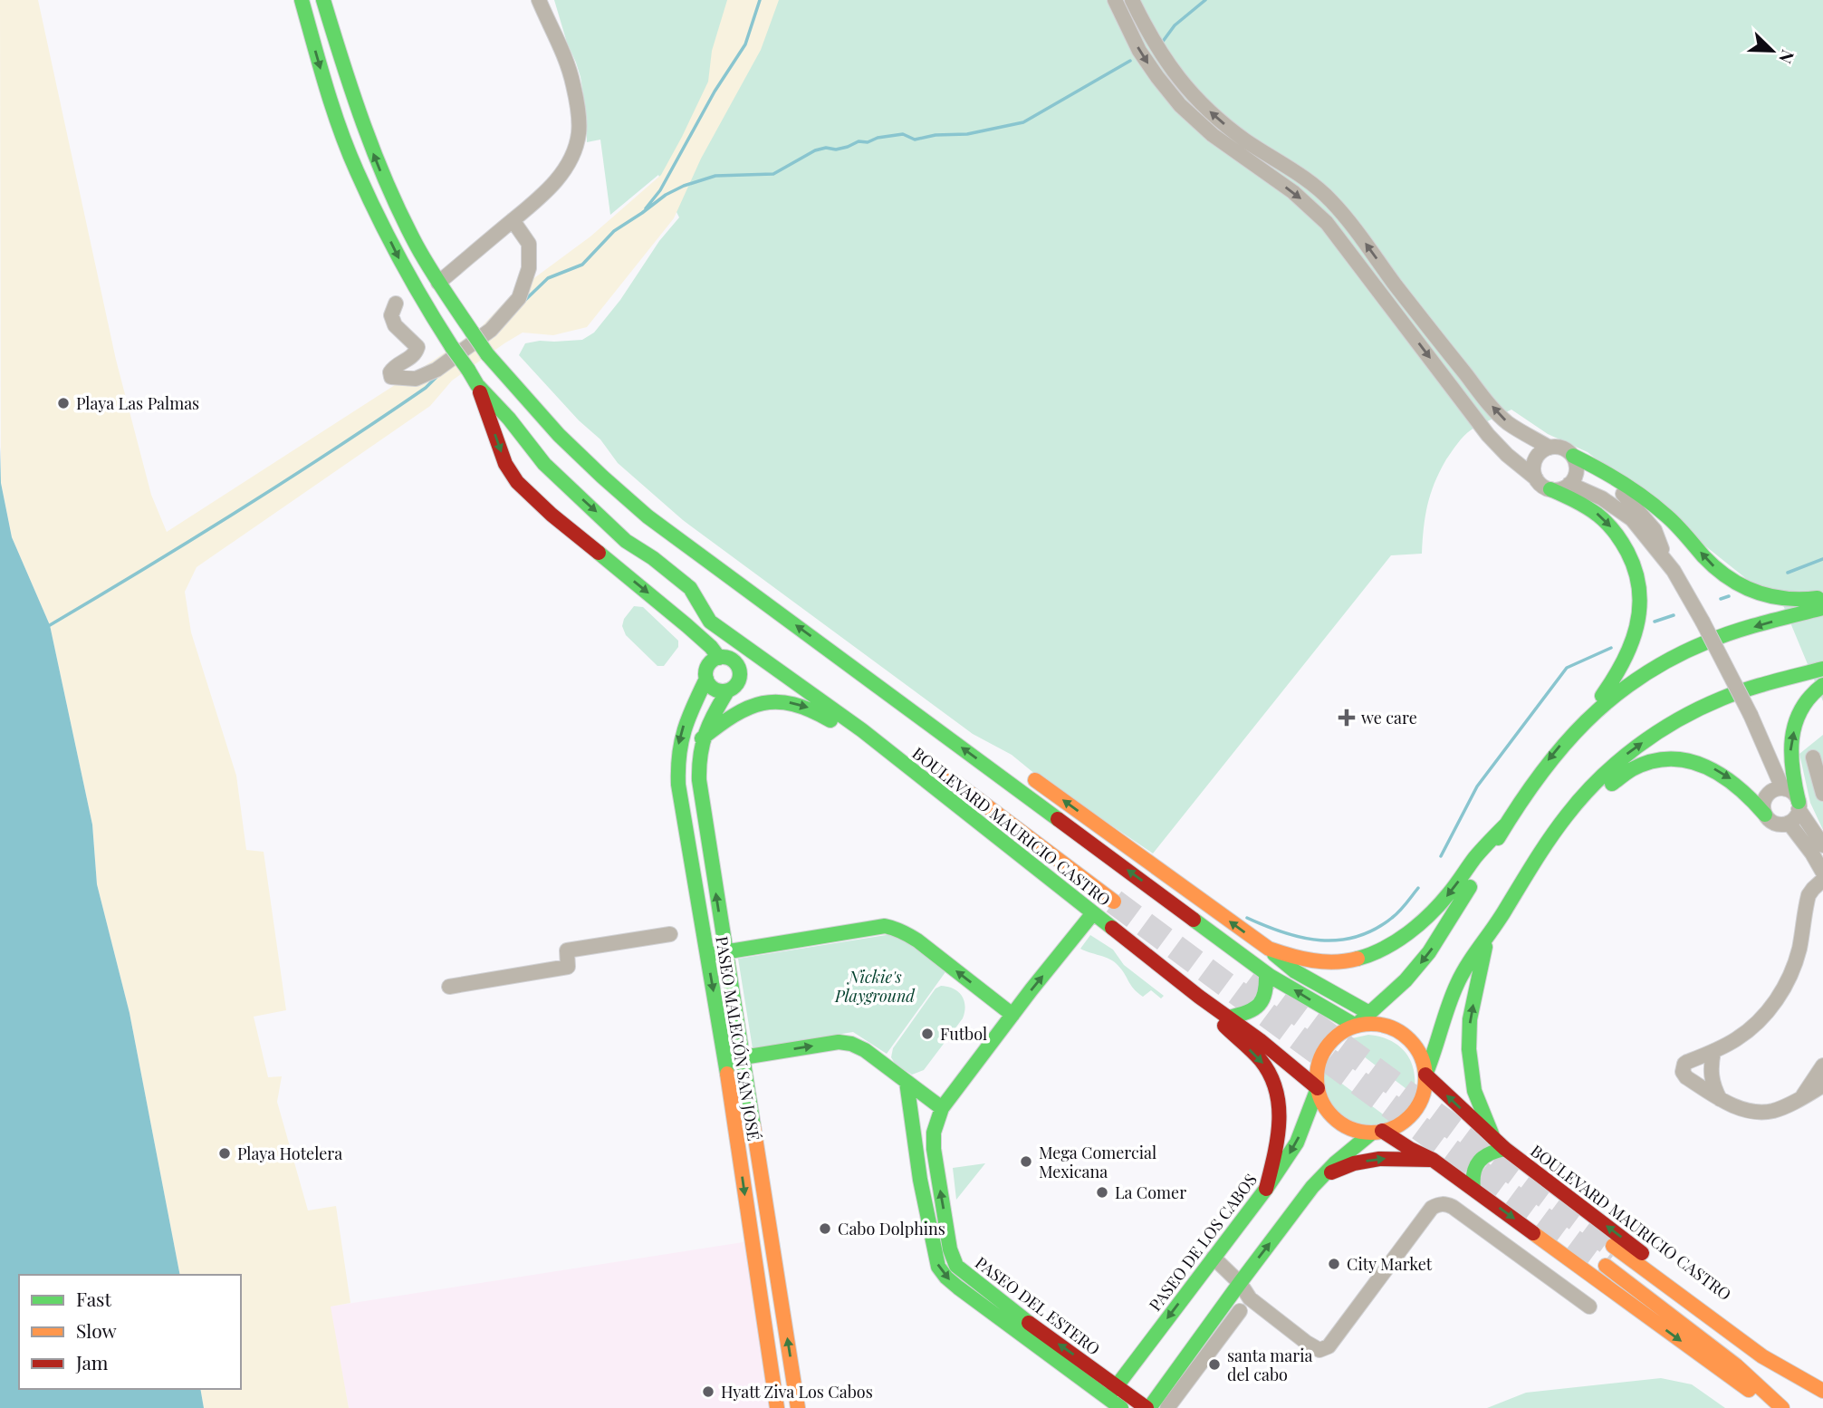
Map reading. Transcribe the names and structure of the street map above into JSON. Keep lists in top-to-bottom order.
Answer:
{
  "streets": {
    "main road": [
      "BOULEVARD MAURICIO CASTRO",
      "PASEO MALECÓN SAN JOSÉ",
      "PASEO DE LOS CABOS",
      "PASEO DEL ESTERO"
    ]
  },
  "crossings": [
    ["BOULEVARD MAURICIO CASTRO", "PASEO DE LOS CABOS"],
    ["PASEO DE LOS CABOS", "PASEO DEL ESTERO"]
  ],
  "parks": ["Nickie's Playground"],
  "places": {
    "other": [
      "Playa Las Palmas",
      "Futbol",
      "Playa Hotelera",
      "Mega Comercial Mexicana",
      "La Comer",
      "Cabo Dolphins",
      "City Market",
      "santa maria del cabo",
      "Hyatt Ziva Los Cabos"
    ],
    "health": ["we care"]
  },
  "legend": ["Fast", "Slow", "Jam"],
  "north": "bottom right"
}
